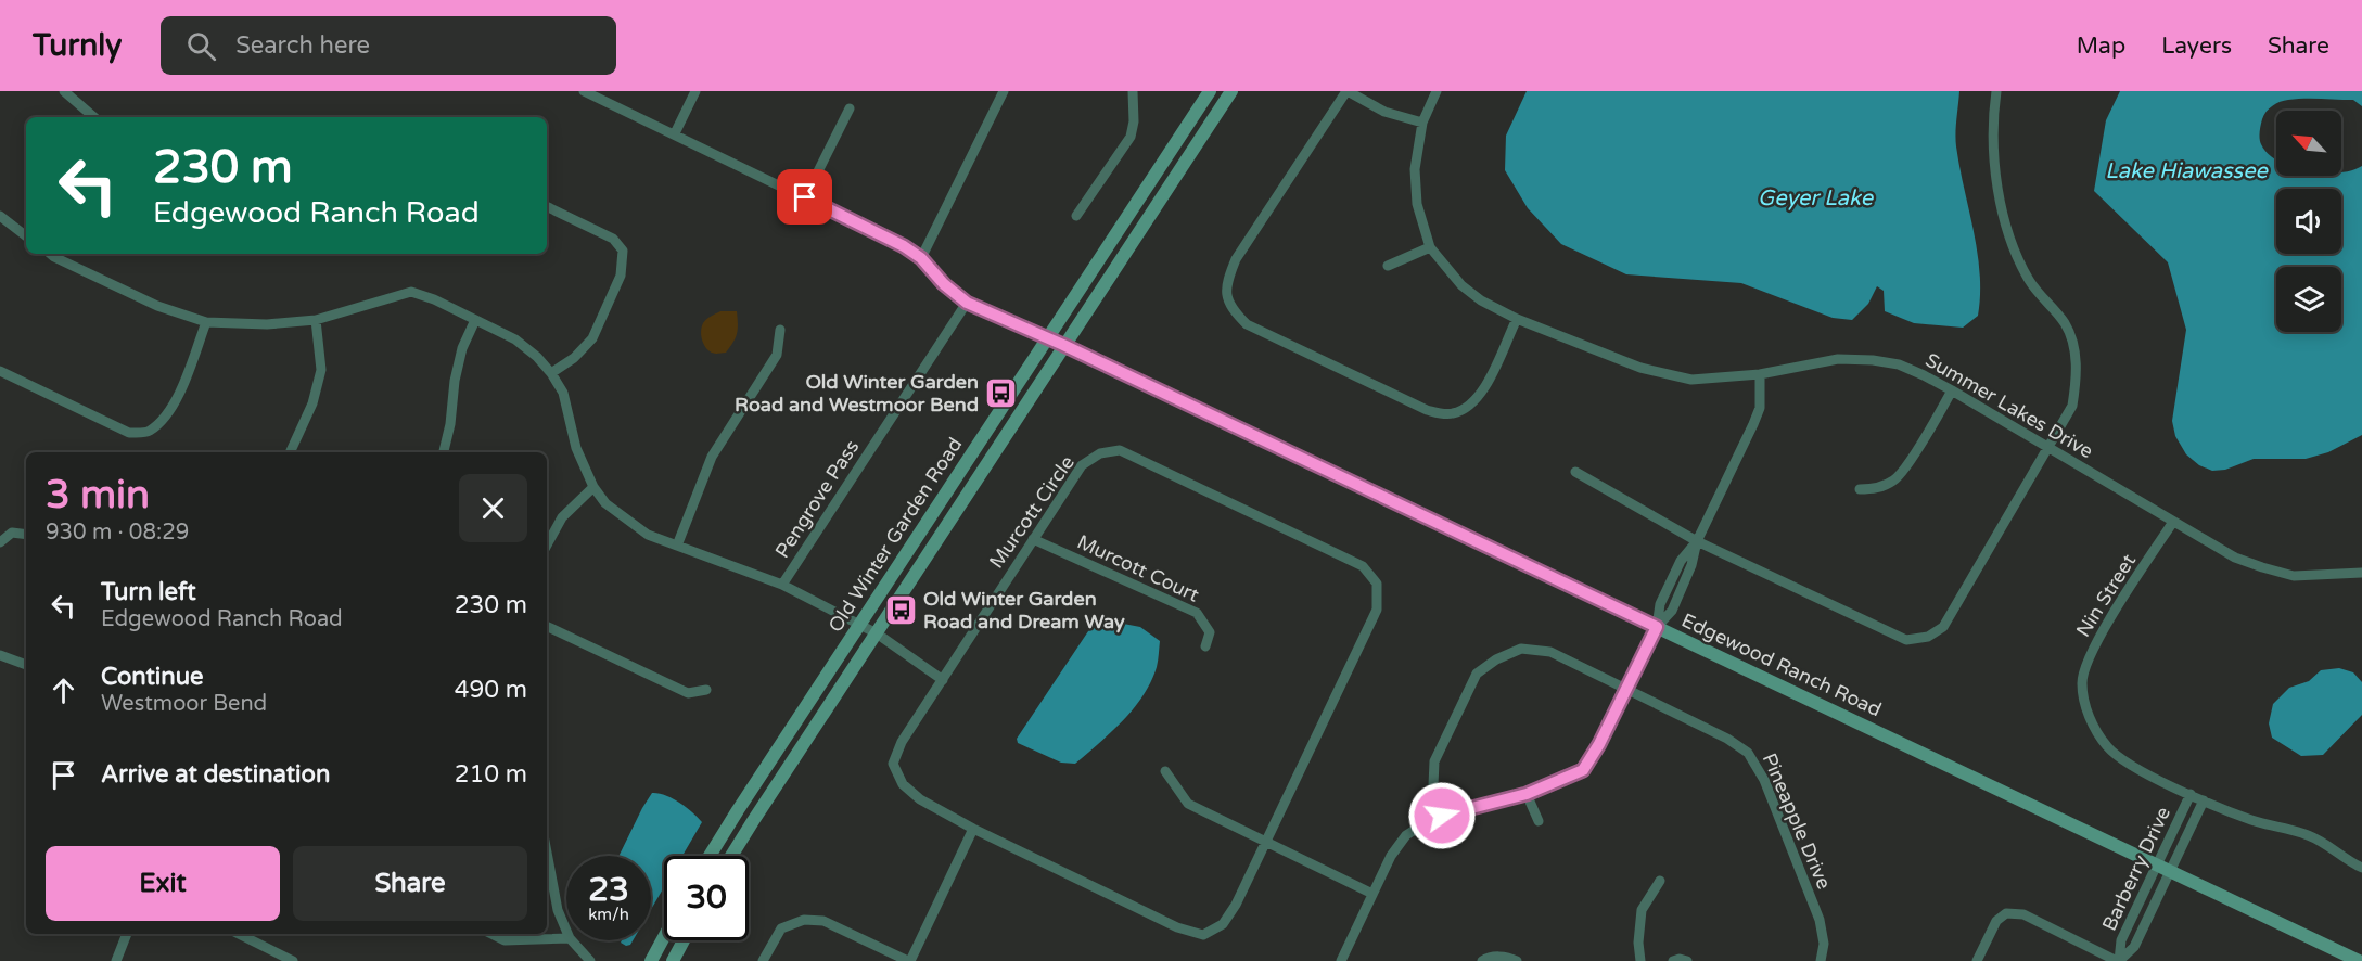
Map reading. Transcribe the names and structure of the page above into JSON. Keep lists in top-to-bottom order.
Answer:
{
  "streets": {
    "main road": ["Old Winter Garden Road", "Edgewood Ranch Road"],
    "street": [
      "Summer Lakes Drive",
      "Pengrove Pass",
      "Murcott Circle",
      "Murcott Court",
      "Nin Street",
      "Pineapple Drive",
      "Barberry Drive"
    ]
  },
  "crossings": [
    ["Summer Lakes Drive", "Nin Street"],
    ["Murcott Circle", "Murcott Court"],
    ["Old Winter Garden Road", "Edgewood Ranch Road"],
    ["Nin Street", "Barberry Drive"],
    ["Edgewood Ranch Road", "Barberry Drive"]
  ],
  "water": ["Lake Hiawassee", "Geyer Lake"],
  "places": {
    "bus stop": ["Old Winter Garden Road and Westmoor Bend", "Old Winter Garden Road and Dream Way"]
  },
  "north": "top left",
  "page": {
    "header": "Turnly",
    "search": "Search here",
    "nav": ["Map", "Layers", "Share"],
    "turn": ["230 m", "Edgewood Ranch Road"],
    "heading": ["3 min", "930 m · 08:29"],
    "list": [
      {
        "name": "Turn left",
        "note": "Edgewood Ranch Road",
        "value": "230 m"
      },
      {
        "name": "Continue",
        "note": "Westmoor Bend",
        "value": "490 m"
      },
      {
        "name": "Arrive at destination",
        "value": "210 m"
      }
    ],
    "buttons": ["Exit", "Share"],
    "speed": "23 km/h",
    "limit": "30"
  }
}
